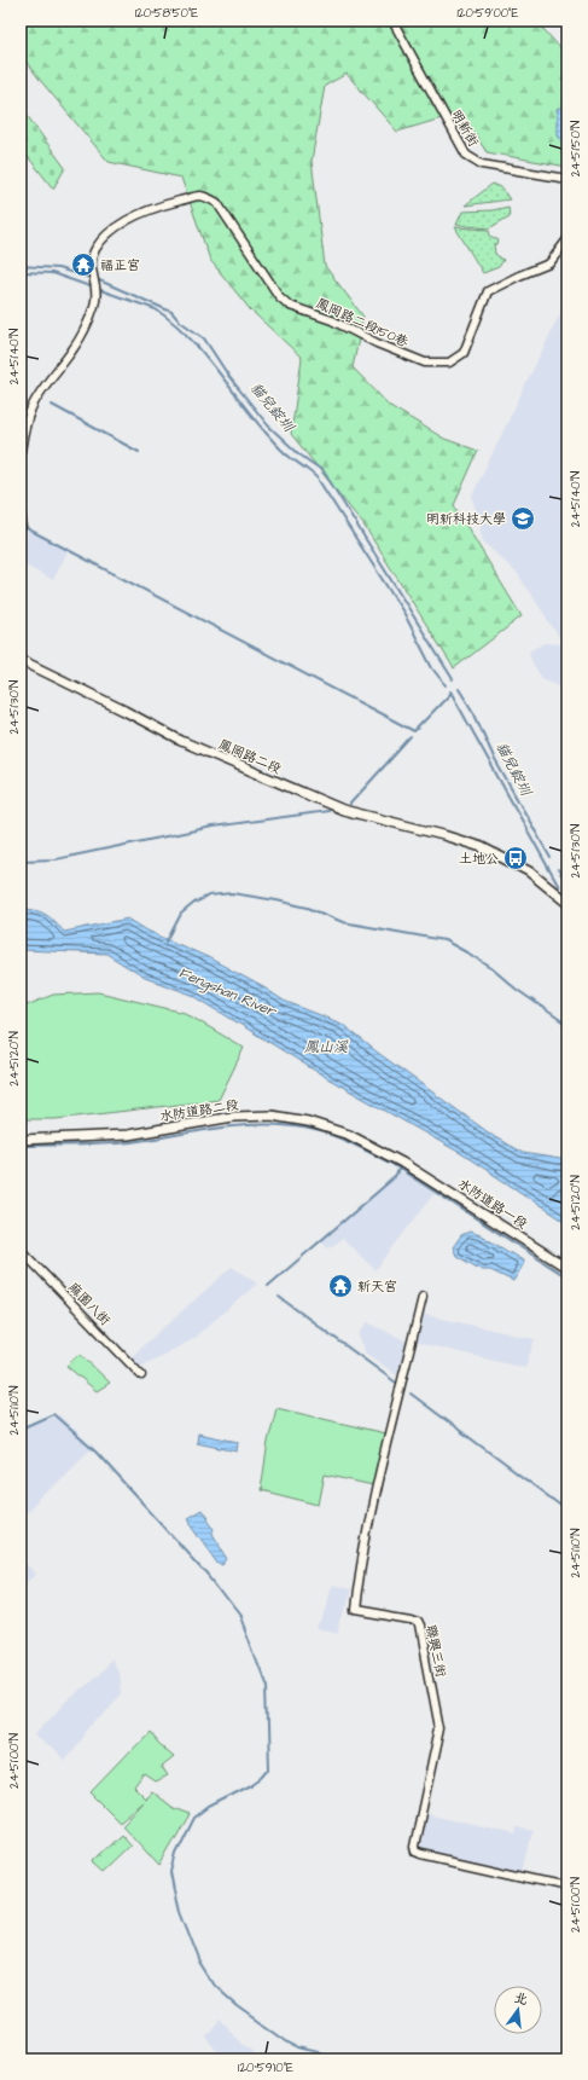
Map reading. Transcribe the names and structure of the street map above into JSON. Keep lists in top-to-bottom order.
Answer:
{
  "streets": {
    "street": [
      "明新街",
      "鳳岡路二段150巷",
      "鳳岡路二段",
      "水防道路二段",
      "水防道路一段",
      "麻園八街",
      "聯興三街"
    ]
  },
  "crossings": [
    ["水防道路二段", "水防道路一段"]
  ],
  "water": ["貓兒錠圳", "Fengshan River", "鳳山溪"],
  "places": {
    "temple": ["福正宫", "新天宫"],
    "school or university": ["明新科技大學"],
    "bus stop": ["土地公"]
  },
  "north": "top",
  "coordinates": [
    "120°58'50\"E",
    "120°59'00\"E",
    "24°51'50\"N",
    "24°51'40\"N",
    "24°51'30\"N",
    "24°51'20\"N",
    "24°51'10\"N",
    "24°51'00\"N",
    "120°59'10\"E"
  ]
}
